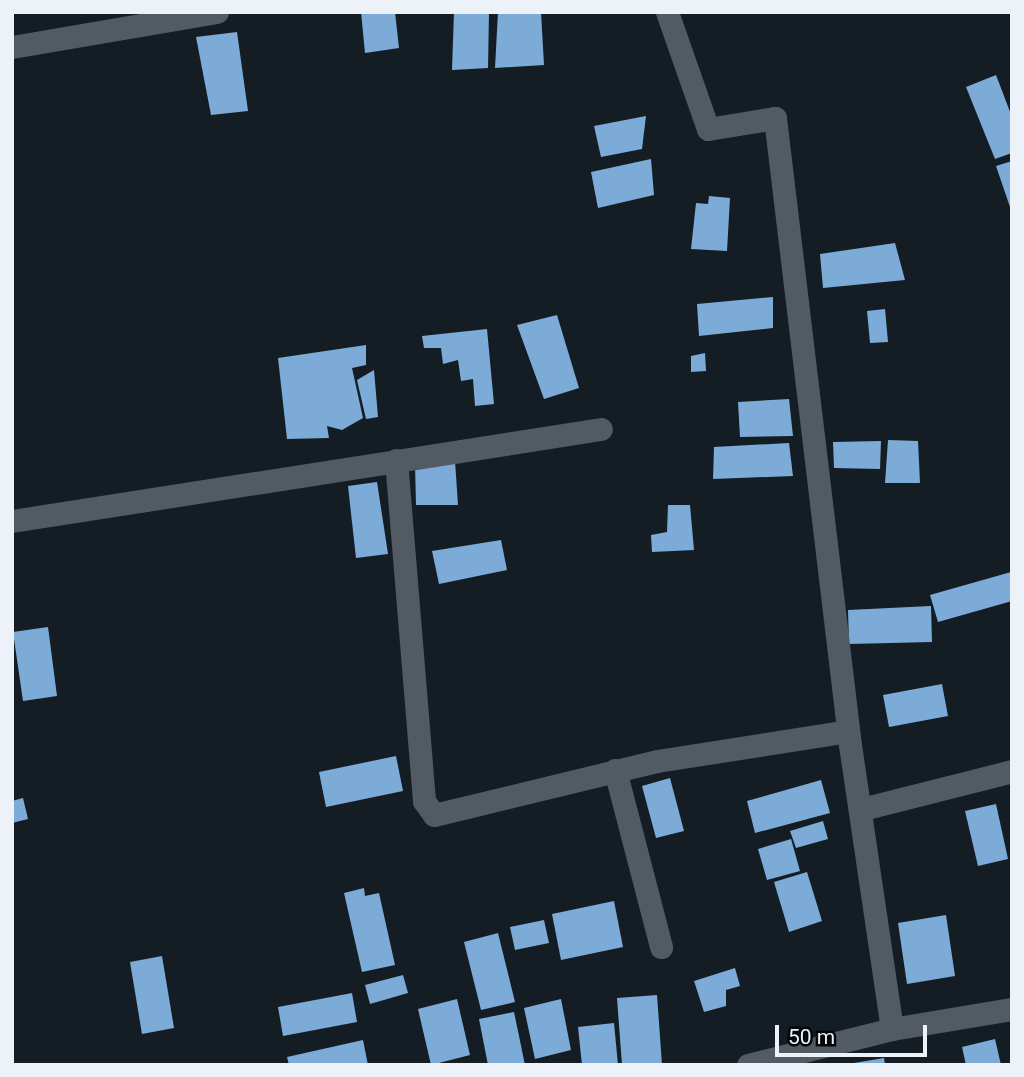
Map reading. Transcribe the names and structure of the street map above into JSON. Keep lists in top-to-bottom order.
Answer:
{
  "scale_bar": "50 m"
}
